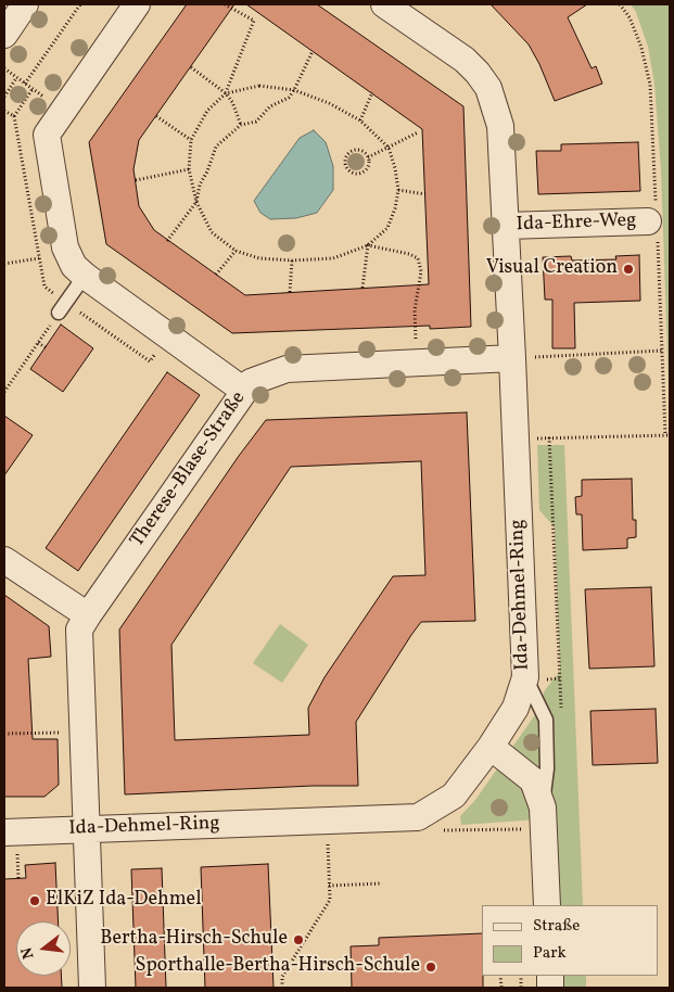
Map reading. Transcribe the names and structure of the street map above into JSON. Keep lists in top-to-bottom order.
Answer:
{
  "streets": {
    "street": ["Ida-Ehre-Weg", "Therese-Blase-Straße", "Ida-Dehmel-Ring"]
  },
  "crossings": [
    ["Ida-Ehre-Weg", "Ida-Dehmel-Ring"],
    ["Therese-Blase-Straße", "Ida-Dehmel-Ring"]
  ],
  "places": [
    "Visual Creation",
    "ElKiZ Ida-Dehmel",
    "Bertha-Hirsch-Schule",
    "Sporthalle-Bertha-Hirsch-Schule"
  ],
  "legend": ["Straße", "Park"],
  "north": "left"
}
